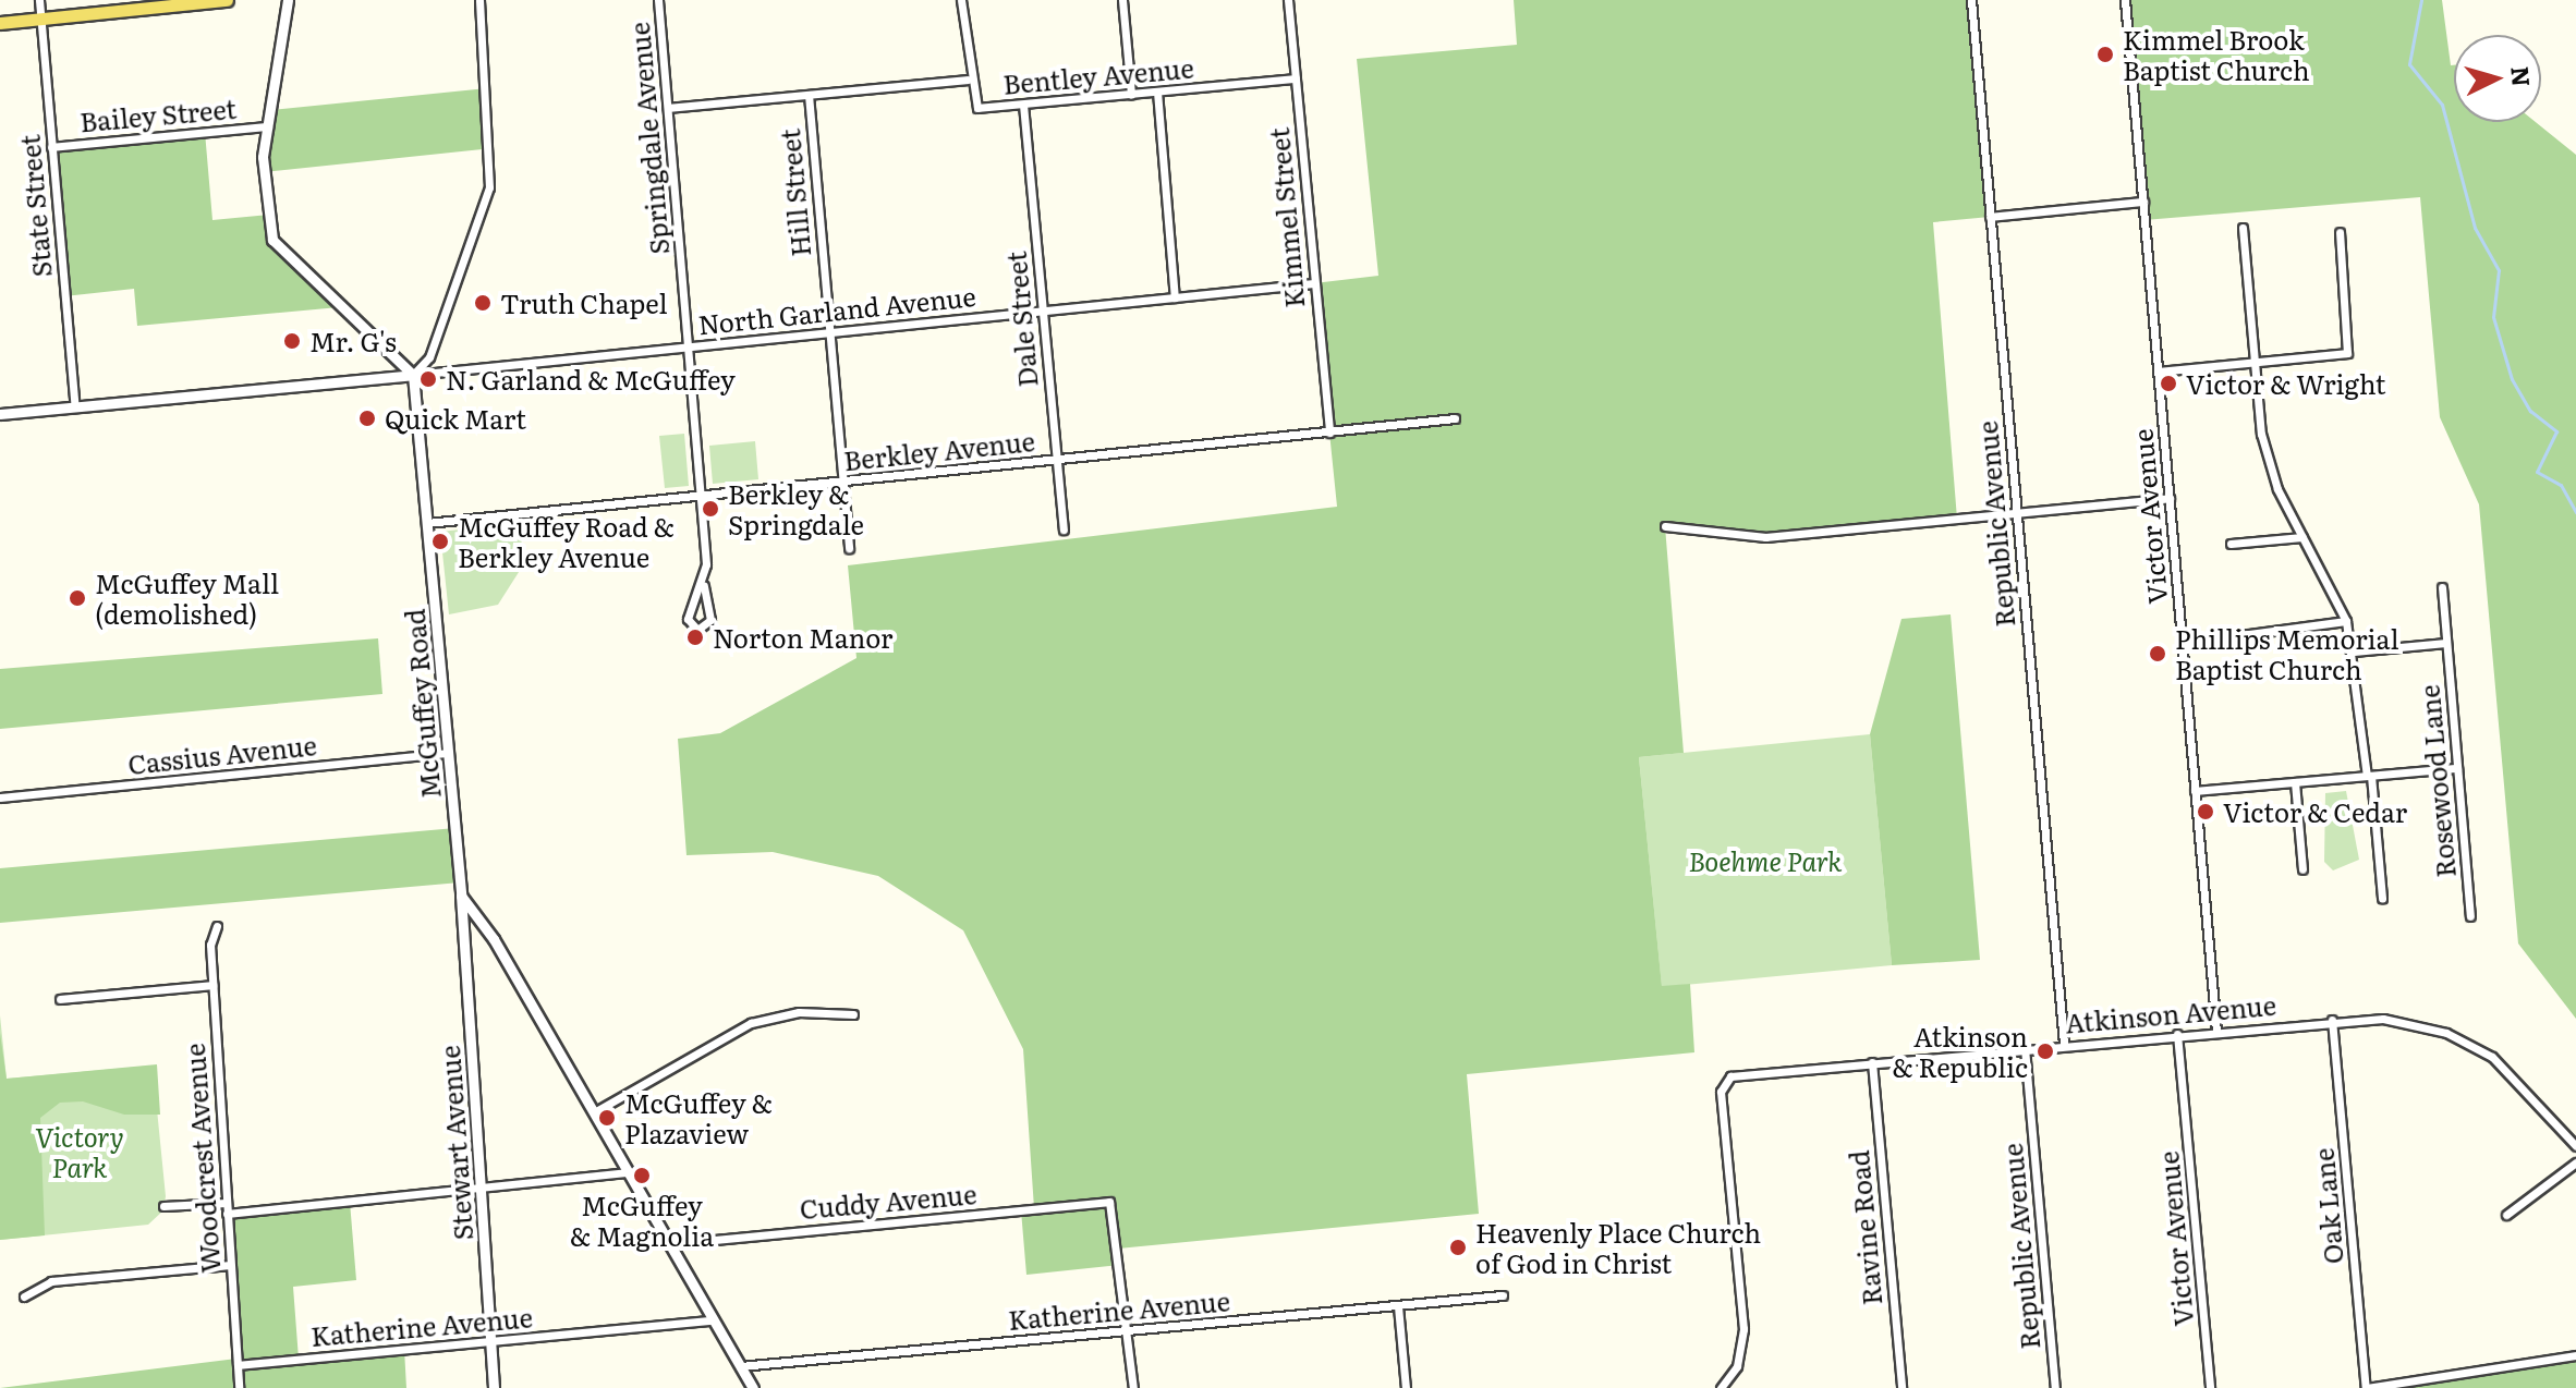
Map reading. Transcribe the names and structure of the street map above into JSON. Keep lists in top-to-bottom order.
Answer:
{
  "streets": {
    "street": [
      "Bentley Avenue",
      "Bailey Street",
      "Springdale Avenue",
      "Hill Street",
      "State Street",
      "Kimmel Street",
      "North Garland Avenue",
      "Dale Street",
      "Berkley Avenue",
      "Victor Avenue",
      "Republic Avenue",
      "McGuffey Road",
      "Cassius Avenue",
      "Rosewood Lane",
      "Atkinson Avenue",
      "Stewart Avenue",
      "Woodcrest Avenue",
      "Cuddy Avenue",
      "Oak Lane",
      "Ravine Road",
      "Katherine Avenue"
    ]
  },
  "crossings": [
    ["Bentley Avenue", "Springdale Avenue"],
    ["Bentley Avenue", "Hill Street"],
    ["Bentley Avenue", "Kimmel Street"],
    ["Bentley Avenue", "Dale Street"],
    ["Bailey Street", "State Street"],
    ["Springdale Avenue", "North Garland Avenue"],
    ["Springdale Avenue", "Berkley Avenue"],
    ["Hill Street", "North Garland Avenue"],
    ["Hill Street", "Berkley Avenue"],
    ["State Street", "North Garland Avenue"],
    ["Kimmel Street", "North Garland Avenue"],
    ["Kimmel Street", "Berkley Avenue"],
    ["North Garland Avenue", "Dale Street"],
    ["North Garland Avenue", "McGuffey Road"],
    ["Dale Street", "Berkley Avenue"],
    ["Berkley Avenue", "McGuffey Road"],
    ["Victor Avenue", "Atkinson Avenue"],
    ["Republic Avenue", "Atkinson Avenue"],
    ["McGuffey Road", "Cassius Avenue"],
    ["McGuffey Road", "Stewart Avenue"],
    ["McGuffey Road", "Cuddy Avenue"],
    ["McGuffey Road", "Katherine Avenue"],
    ["Atkinson Avenue", "Oak Lane"],
    ["Atkinson Avenue", "Ravine Road"],
    ["Stewart Avenue", "Katherine Avenue"],
    ["Woodcrest Avenue", "Katherine Avenue"],
    ["Cuddy Avenue", "Katherine Avenue"]
  ],
  "parks": ["Boehme Park", "Victory Park"],
  "places": [
    "Kimmel Brook Baptist Church",
    "Truth Chapel",
    "Mr. G's",
    "N. Garland & McGuffey",
    "Victor & Wright",
    "Quick Mart",
    "Berkley & Springdale",
    "McGuffey Road & Berkley Avenue",
    "McGuffey Mall (demolished)",
    "Norton Manor",
    "Phillips Memorial Baptist Church",
    "Victor & Cedar",
    "Atkinson & Republic",
    "McGuffey & Plazaview",
    "McGuffey & Magnolia",
    "Heavenly Place Church of God in Christ"
  ],
  "north": "right"
}
